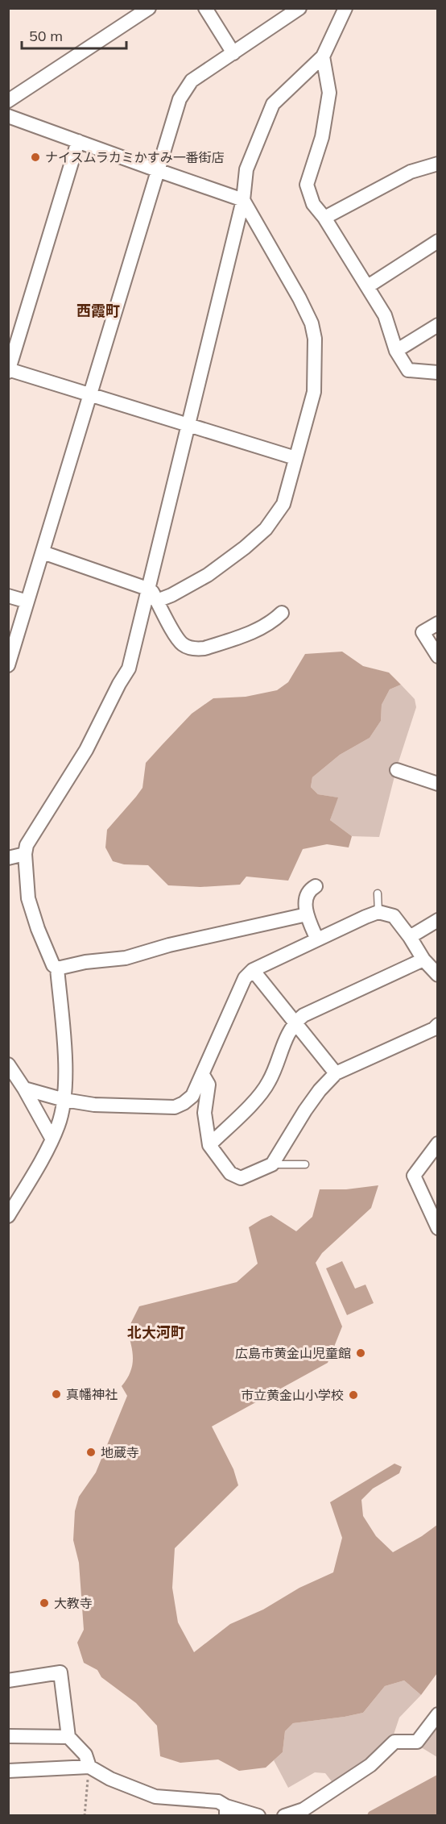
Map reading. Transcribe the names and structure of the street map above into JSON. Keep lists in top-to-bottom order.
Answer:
{
  "districts": ["西霞町", "北大河町"],
  "places": [
    "ナイスムラカミかすみ一番街店",
    "広島市黄金山児童館",
    "真幡神社",
    "市立黄金山小学校",
    "地蔵寺",
    "大教寺"
  ],
  "scale_bar": "50 m"
}
